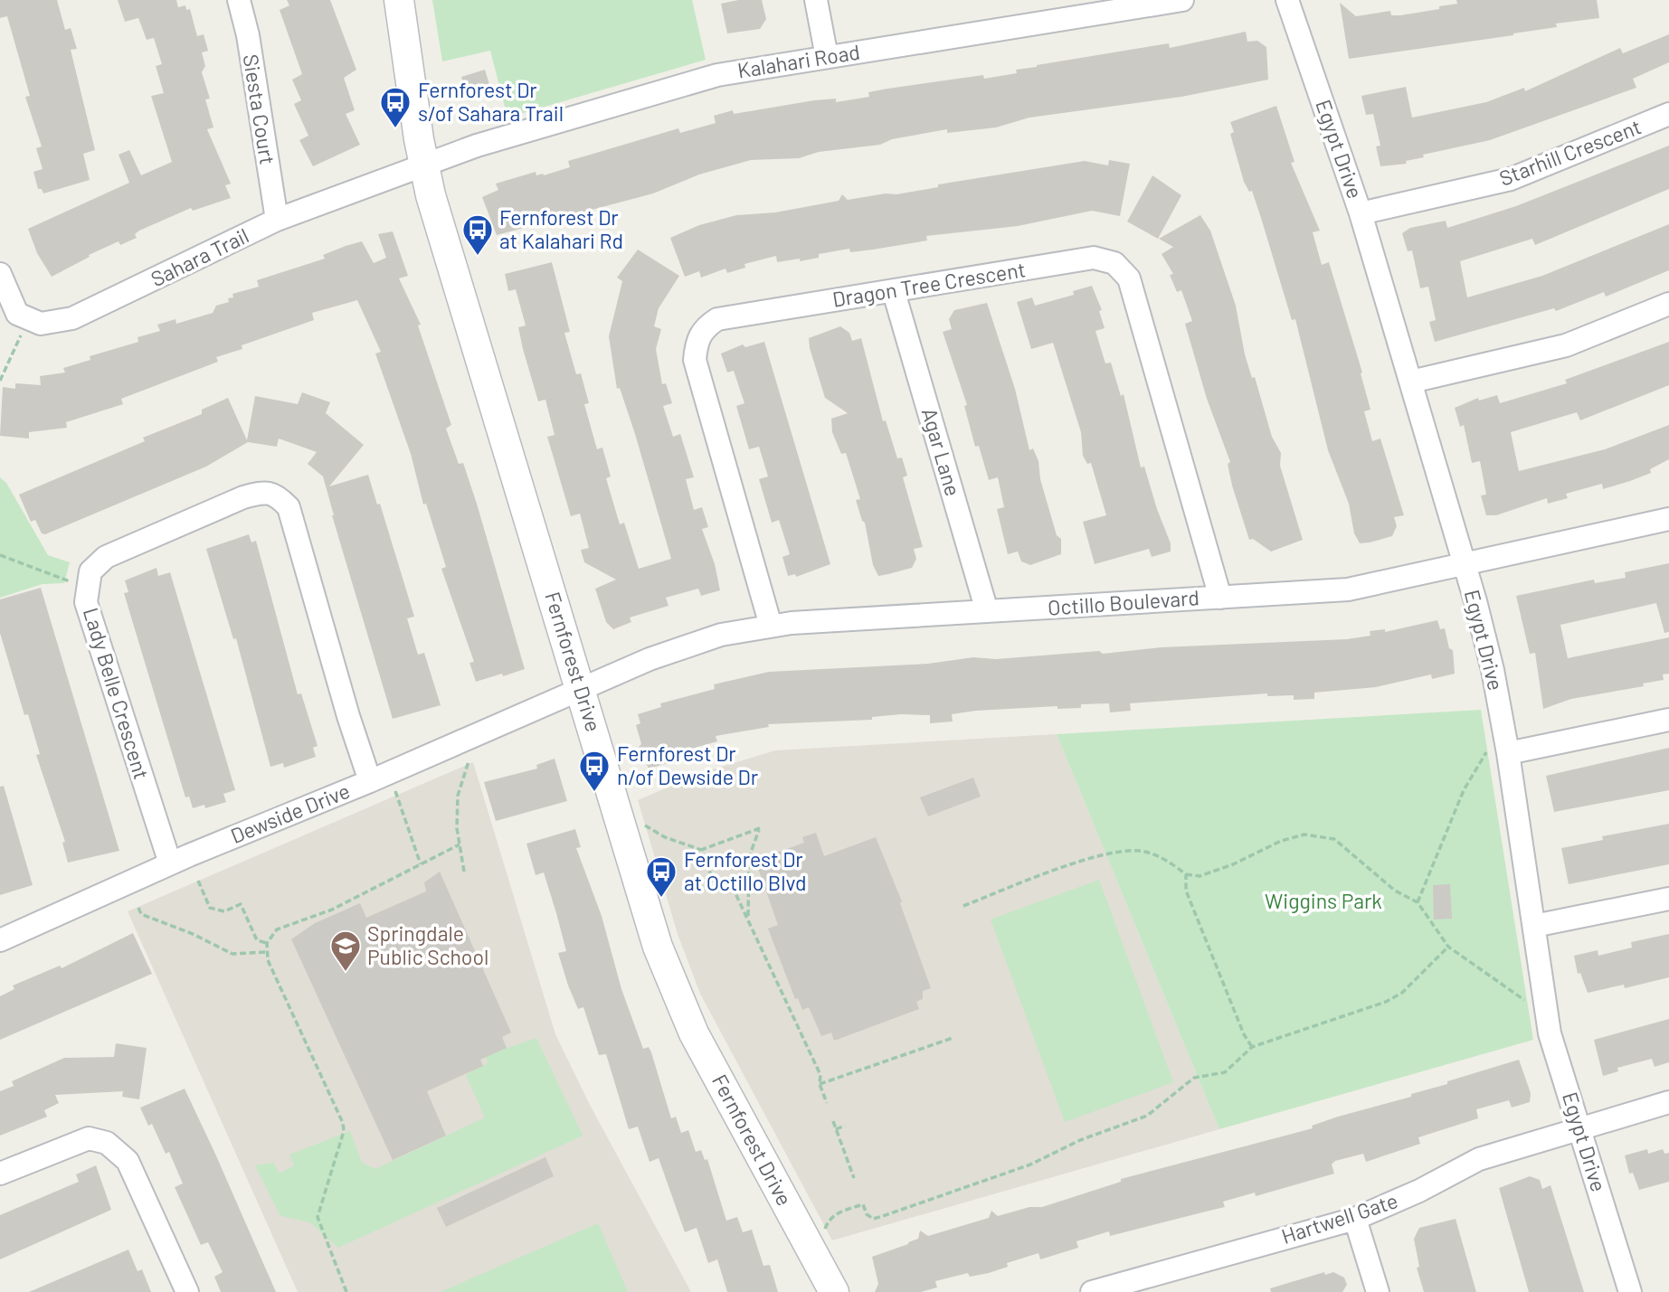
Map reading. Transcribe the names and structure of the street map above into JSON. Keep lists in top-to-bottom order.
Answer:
{
  "streets": {
    "street": [
      "Kalahari Road",
      "Siesta Court",
      "Egypt Drive",
      "Starhill Crescent",
      "Sahara Trail",
      "Dragon Tree Crescent",
      "Agar Lane",
      "Octillo Boulevard",
      "Fernforest Drive",
      "Lady Belle Crescent",
      "Dewside Drive",
      "Hartwell Gate"
    ]
  },
  "crossings": [
    ["Kalahari Road", "Sahara Trail"],
    ["Kalahari Road", "Fernforest Drive"],
    ["Siesta Court", "Sahara Trail"],
    ["Egypt Drive", "Starhill Crescent"],
    ["Egypt Drive", "Octillo Boulevard"],
    ["Egypt Drive", "Hartwell Gate"],
    ["Sahara Trail", "Fernforest Drive"],
    ["Dragon Tree Crescent", "Agar Lane"],
    ["Dragon Tree Crescent", "Octillo Boulevard"],
    ["Agar Lane", "Octillo Boulevard"],
    ["Octillo Boulevard", "Fernforest Drive"],
    ["Octillo Boulevard", "Dewside Drive"],
    ["Fernforest Drive", "Dewside Drive"],
    ["Lady Belle Crescent", "Dewside Drive"]
  ],
  "parks": ["Wiggins Park"],
  "places": {
    "bus stop": [
      "Fernforest Dr s/of Sahara Trail",
      "Fernforest Dr at Kalahari Rd",
      "Fernforest Dr n/of Dewside Dr",
      "Fernforest Dr at Octillo Blvd"
    ],
    "school or university": ["Springdale Public School"]
  }
}
